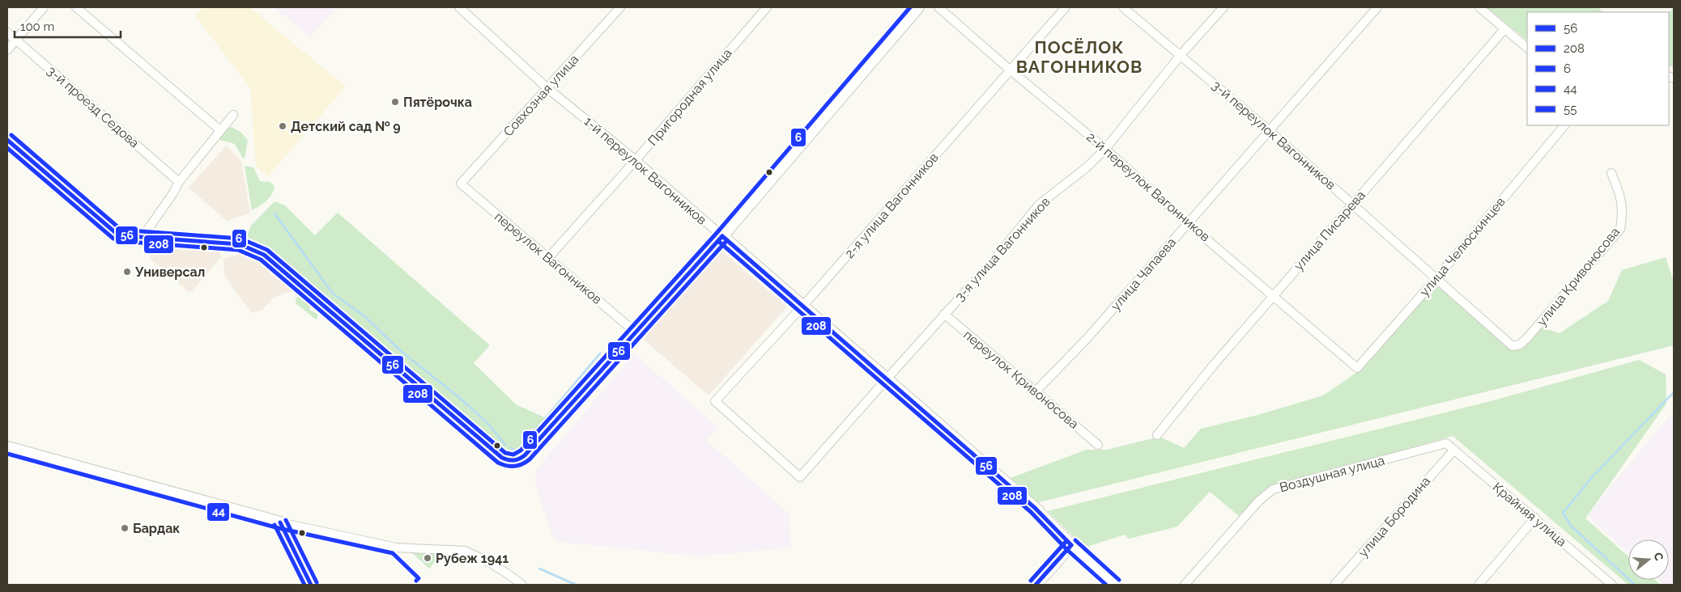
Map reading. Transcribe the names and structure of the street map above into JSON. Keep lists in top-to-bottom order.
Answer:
{
  "streets": {
    "main road": ["1-й переулок Вагонников"],
    "street": [
      "Совхозная улица",
      "Пригородная улица",
      "3-й проезд Седова",
      "3-й переулок Вагонников",
      "2-й переулок Вагонников",
      "2-я улица Вагонников",
      "улица Писарева",
      "улица Челюскинцев",
      "3-я улица Вагонников",
      "переулок Вагонников",
      "улица Чапаева",
      "улица Кривоносова",
      "переулок Кривоносова",
      "Воздушная улица",
      "Крайняя улица",
      "улица Бородина"
    ]
  },
  "crossings": [
    ["Совхозная улица", "1-й переулок Вагонников"],
    ["Совхозная улица", "переулок Вагонников"],
    ["Пригородная улица", "1-й переулок Вагонников"],
    ["Пригородная улица", "переулок Вагонников"],
    ["3-й переулок Вагонников", "улица Писарева"],
    ["3-й переулок Вагонников", "улица Челюскинцев"],
    ["3-й переулок Вагонников", "3-я улица Вагонников"],
    ["3-й переулок Вагонников", "улица Чапаева"],
    ["3-й переулок Вагонников", "улица Кривоносова"],
    ["1-й переулок Вагонников", "2-я улица Вагонников"],
    ["1-й переулок Вагонников", "3-я улица Вагонников"],
    ["2-й переулок Вагонников", "2-я улица Вагонников"],
    ["2-й переулок Вагонников", "улица Писарева"],
    ["2-й переулок Вагонников", "улица Челюскинцев"],
    ["2-й переулок Вагонников", "3-я улица Вагонников"],
    ["2-й переулок Вагонников", "улица Чапаева"],
    ["2-я улица Вагонников", "3-я улица Вагонников"],
    ["3-я улица Вагонников", "переулок Кривоносова"],
    ["улица Чапаева", "переулок Кривоносова"],
    ["Воздушная улица", "Крайняя улица"],
    ["Крайняя улица", "улица Бородина"]
  ],
  "districts": ["ПОСЁЛОК ВАГОННИКОВ"],
  "places": [
    "Пятёрочка",
    "Детский сад № 9",
    "Универсал",
    "Бардак",
    "Рубеж 1941"
  ],
  "lines": [
    "transit line 6",
    "transit line 56",
    "transit line 208",
    "transit line 44",
    "transit line 55"
  ],
  "legend": [
    "56",
    "208",
    "6",
    "44",
    "55"
  ],
  "scale_bar": "100 m",
  "north": "right"
}
